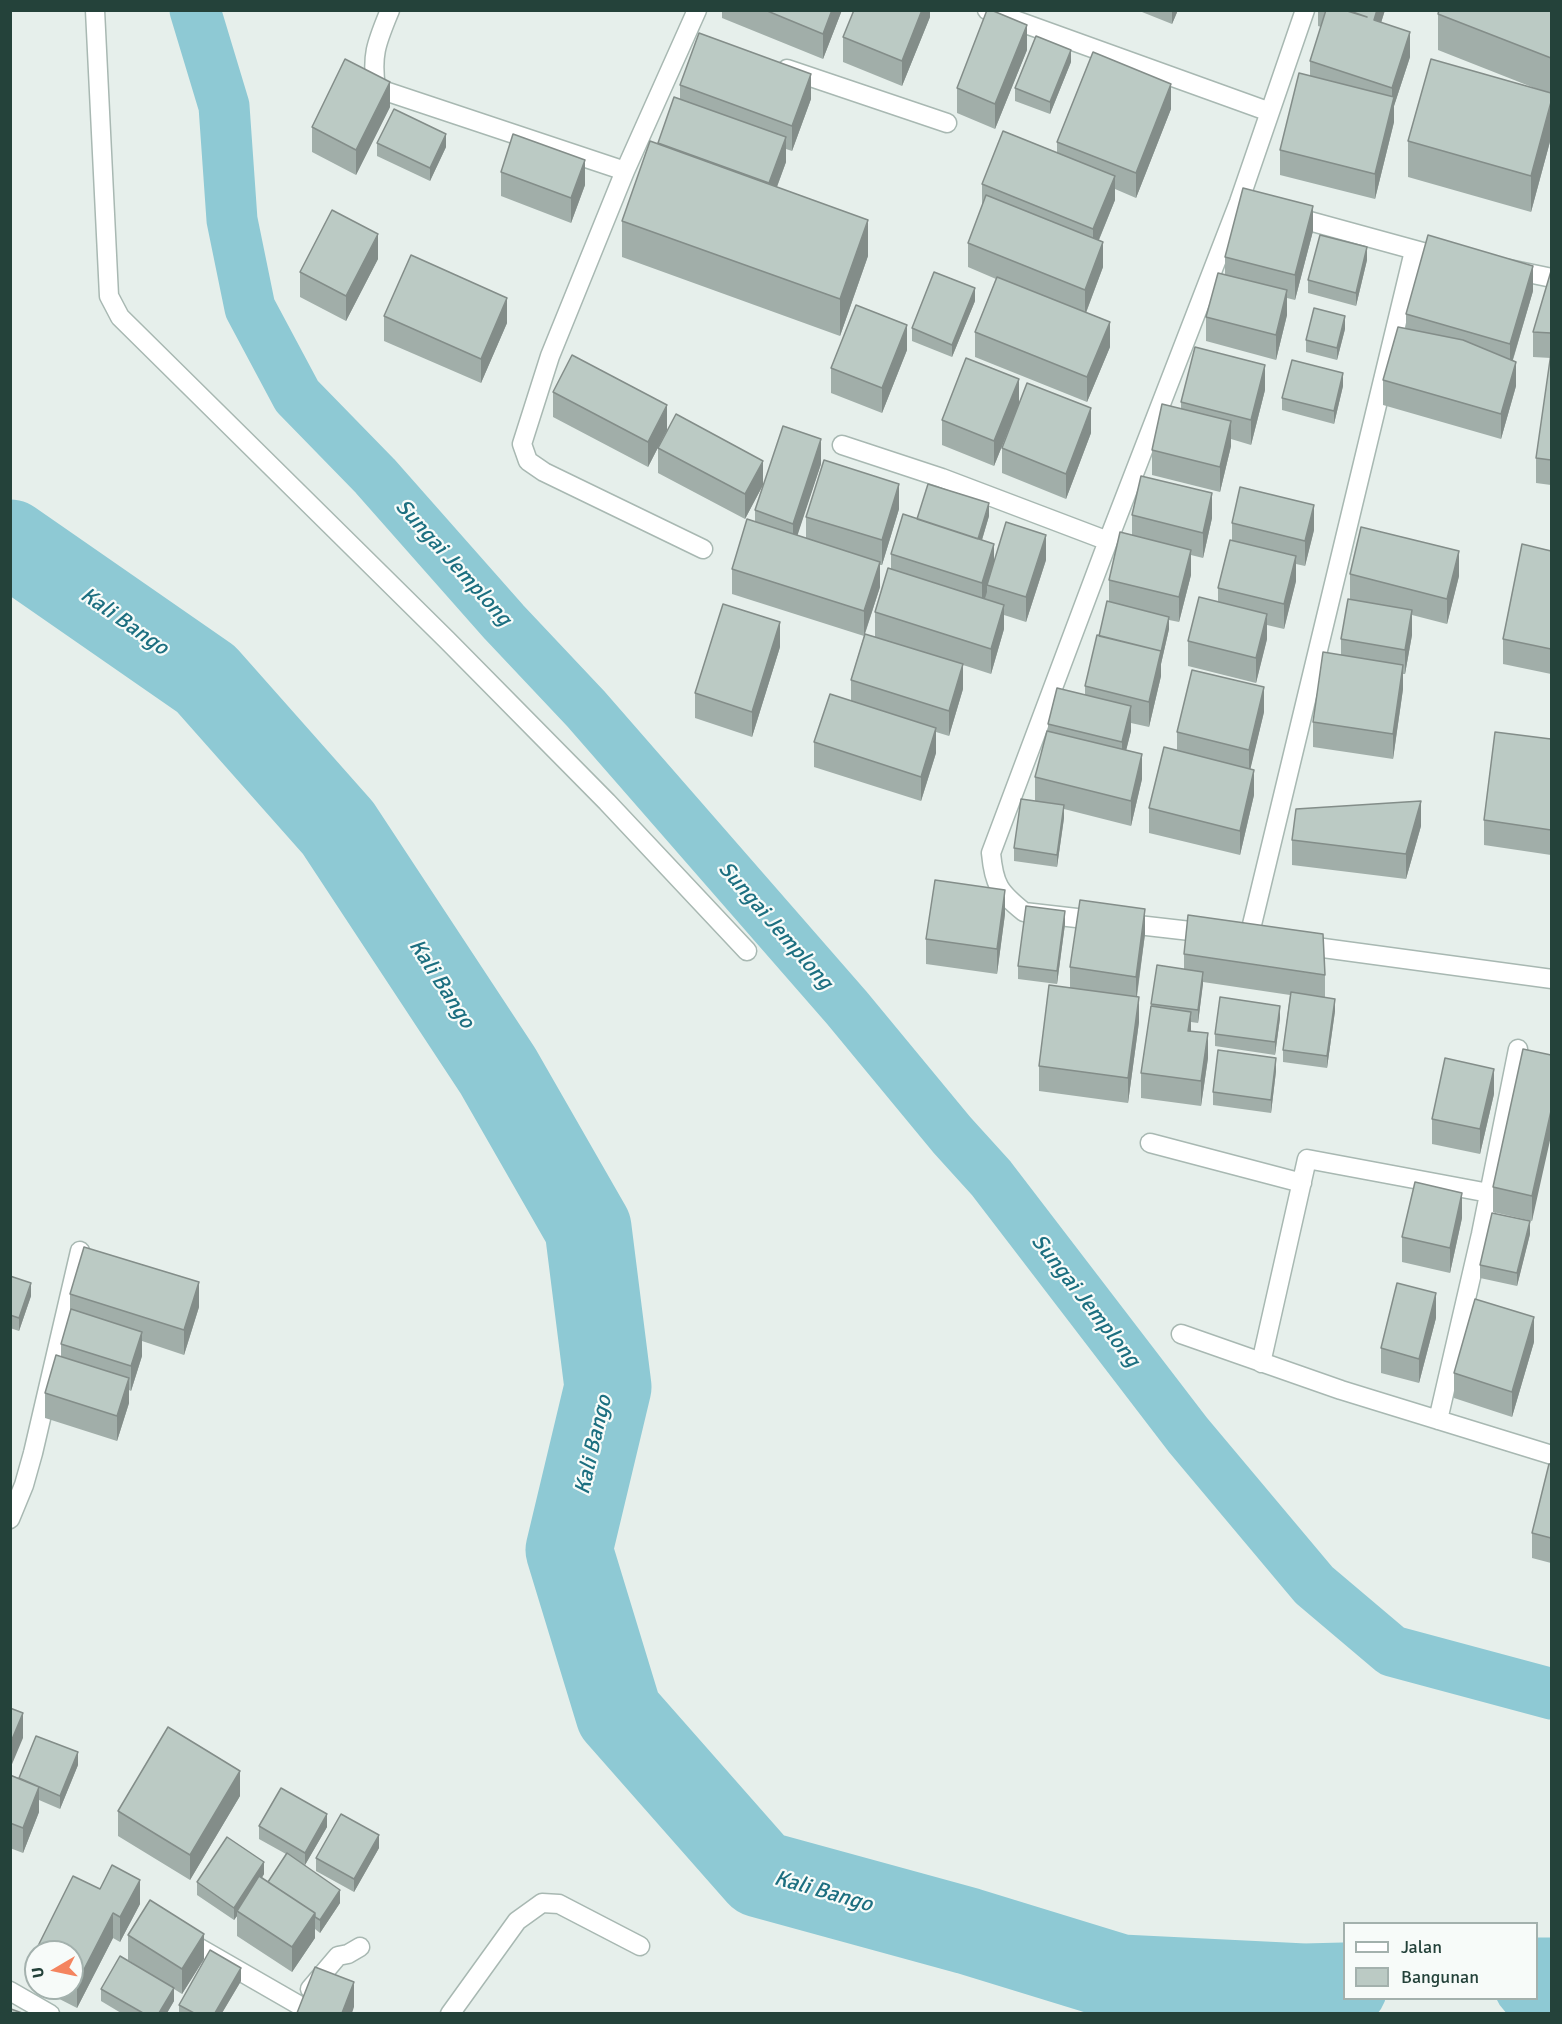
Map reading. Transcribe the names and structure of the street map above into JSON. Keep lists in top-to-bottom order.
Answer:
{
  "water": ["Sungai Jemplong", "Kali Bango"],
  "legend": ["Jalan", "Bangunan"],
  "north": "left"
}
